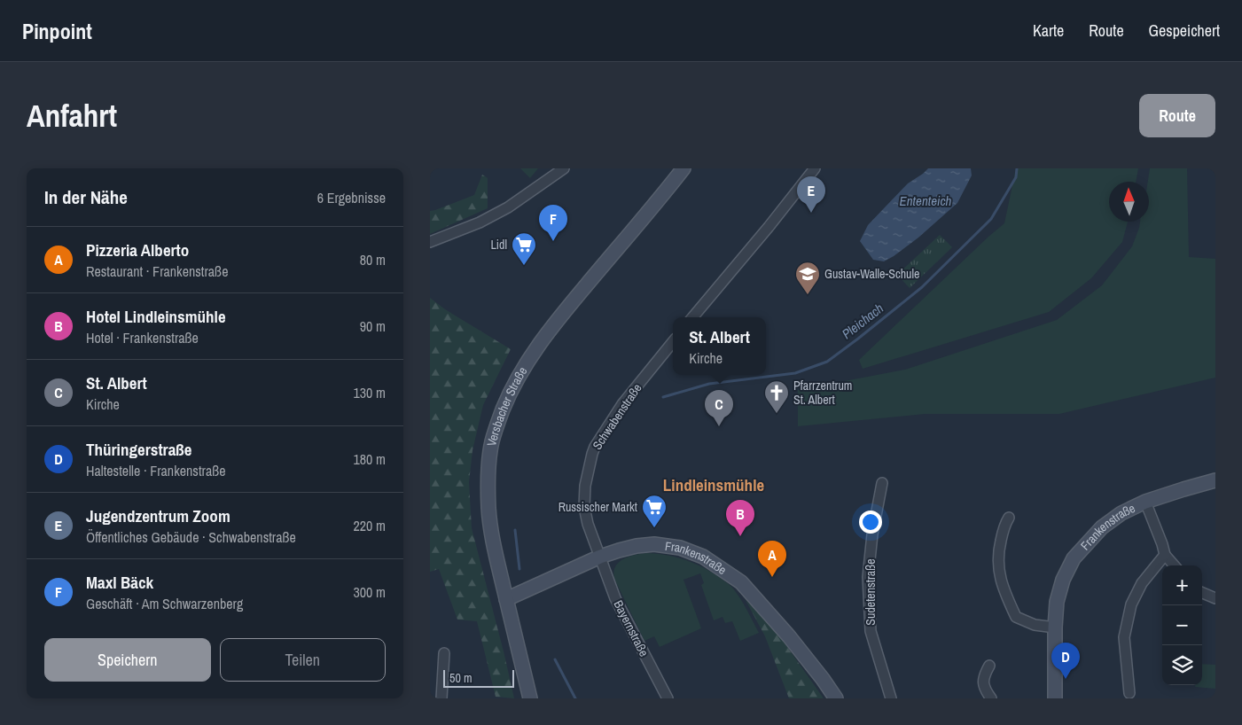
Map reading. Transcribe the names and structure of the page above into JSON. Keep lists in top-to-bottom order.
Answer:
{
  "streets": {
    "street": [
      "Versbacher Straße",
      "Schwabenstraße",
      "Frankenstraße",
      "Sudetenstraße",
      "Bayernstraße"
    ]
  },
  "crossings": [
    ["Versbacher Straße", "Frankenstraße"],
    ["Schwabenstraße", "Frankenstraße"],
    ["Schwabenstraße", "Bayernstraße"],
    ["Frankenstraße", "Bayernstraße"]
  ],
  "districts": ["Lindleinsmühle"],
  "water": ["Ententeich", "Pleichach"],
  "places": {
    "supermarket": ["Lidl", "Russischer Markt"],
    "school or university": ["Gustav-Walle-Schule"],
    "church": ["Pfarrzentrum St. Albert"]
  },
  "scale_bar": "50 m",
  "north": "top",
  "page": {
    "header": "Pinpoint",
    "nav": ["Karte", "Route", "Gespeichert"],
    "buttons": [
      "Route",
      ["Speichern", "Teilen"]
    ],
    "title": "Anfahrt",
    "heading": ["In der Nähe", "6 Ergebnisse"],
    "pins": [
      "E",
      "F",
      "C",
      "B",
      "A",
      "D"
    ],
    "list": [
      {
        "mark": "A",
        "name": "Pizzeria Alberto",
        "note": "Restaurant · Frankenstraße",
        "value": "80 m"
      },
      {
        "mark": "B",
        "name": "Hotel Lindleinsmühle",
        "note": "Hotel · Frankenstraße",
        "value": "90 m"
      },
      {
        "mark": "C",
        "name": "St. Albert",
        "note": "Kirche",
        "value": "130 m"
      },
      {
        "mark": "D",
        "name": "Thüringerstraße",
        "note": "Haltestelle · Frankenstraße",
        "value": "180 m"
      },
      {
        "mark": "E",
        "name": "Jugendzentrum Zoom",
        "note": "Öffentliches Gebäude · Schwabenstraße",
        "value": "220 m"
      },
      {
        "mark": "F",
        "name": "Maxl Bäck",
        "note": "Geschäft · Am Schwarzenberg",
        "value": "300 m"
      }
    ],
    "popup": ["St. Albert", "Kirche"],
    "map_buttons": ["+", "−"],
    "scale": "50 m"
  }
}
